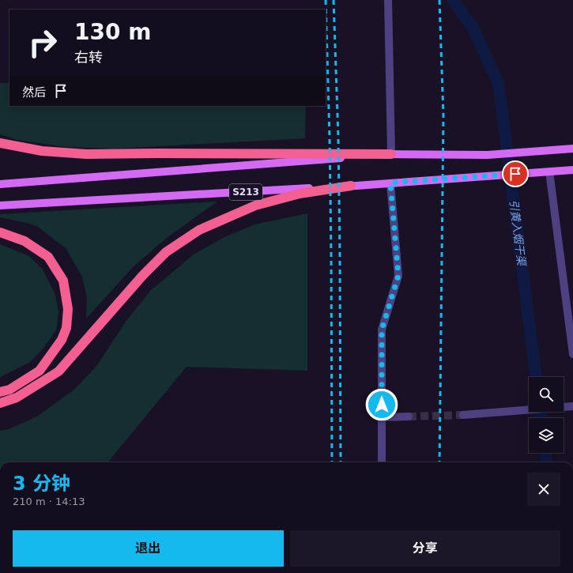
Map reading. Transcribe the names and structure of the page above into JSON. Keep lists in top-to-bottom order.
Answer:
{
  "streets": {
    "main road": ["S213"]
  },
  "water": ["引黄入烟干渠"],
  "page": {
    "turn": ["130 m", "右转"],
    "then": "然后",
    "heading": ["3 分钟", "210 m · 14:13"],
    "buttons": ["退出", "分享"]
  }
}
